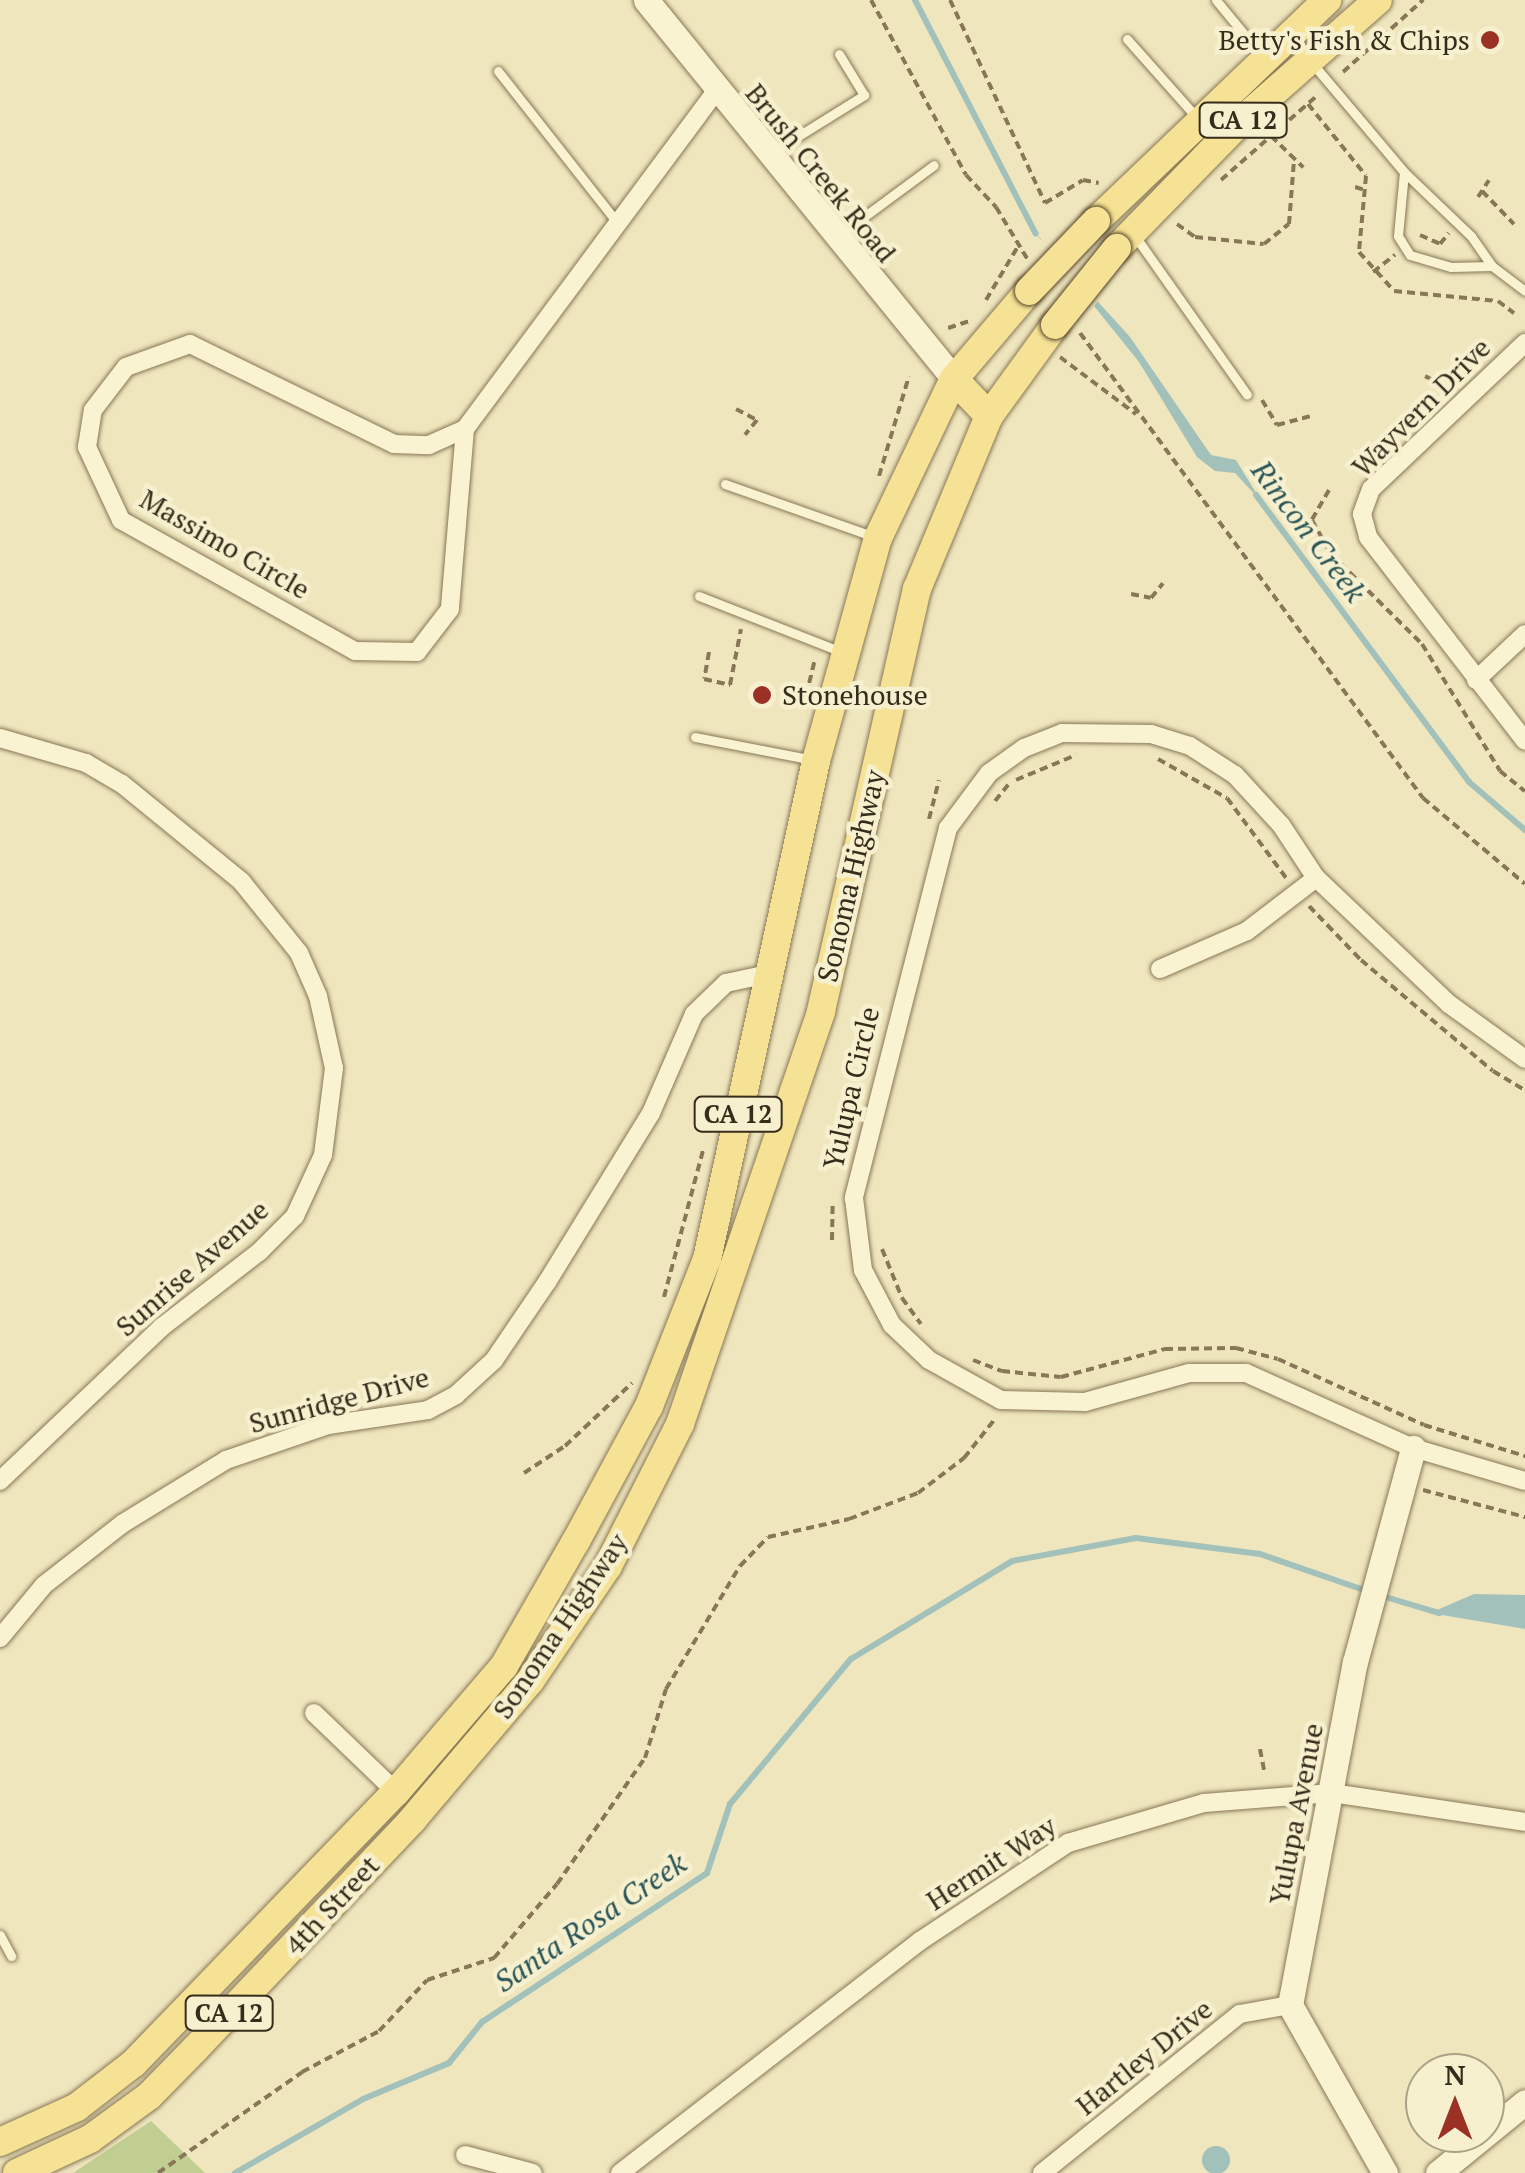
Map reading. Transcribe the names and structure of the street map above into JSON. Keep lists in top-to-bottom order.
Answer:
{
  "streets": {
    "main road": ["CA 12", "Sonoma Highway", "4th Street"],
    "street": [
      "Brush Creek Road",
      "Wayvern Drive",
      "Massimo Circle",
      "Yulupa Circle",
      "Sunrise Avenue",
      "Sunridge Drive",
      "Yulupa Avenue",
      "Hermit Way",
      "Hartley Drive"
    ]
  },
  "crossings": [
    ["Brush Creek Road", "Sonoma Highway"],
    ["Sonoma Highway", "Sunridge Drive"],
    ["Sonoma Highway", "4th Street"],
    ["Yulupa Circle", "Yulupa Avenue"],
    ["Yulupa Avenue", "Hermit Way"],
    ["Yulupa Avenue", "Hartley Drive"]
  ],
  "water": ["Rincon Creek", "Santa Rosa Creek"],
  "places": ["Betty's Fish & Chips", "Stonehouse"],
  "north": "top"
}
